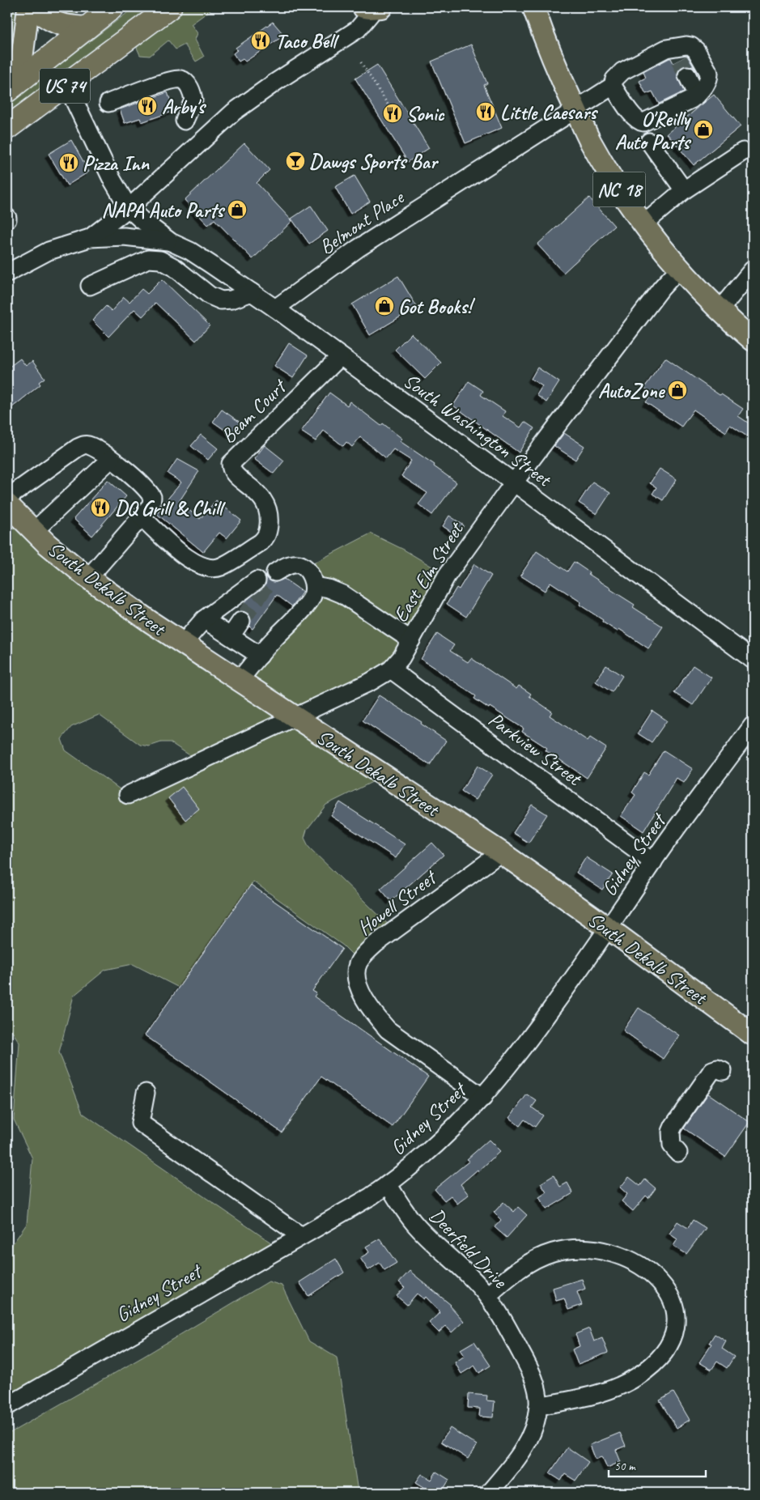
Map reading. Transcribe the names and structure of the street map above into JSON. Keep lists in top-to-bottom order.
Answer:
{
  "streets": {
    "highway": ["US 74"],
    "main road": ["NC 18", "South Dekalb Street"],
    "street": [
      "Belmont Place",
      "Beam Court",
      "South Washington Street",
      "East Elm Street",
      "Parkview Street",
      "Gidney Street",
      "Howell Street",
      "Deerfield Drive"
    ]
  },
  "crossings": [
    ["US 74", "South Washington Street"],
    ["NC 18", "Belmont Place"],
    ["NC 18", "East Elm Street"],
    ["Belmont Place", "South Washington Street"],
    ["Beam Court", "South Washington Street"],
    ["South Washington Street", "East Elm Street"],
    ["East Elm Street", "South Dekalb Street"],
    ["East Elm Street", "Parkview Street"],
    ["South Dekalb Street", "Gidney Street"],
    ["South Dekalb Street", "Howell Street"],
    ["Parkview Street", "Gidney Street"],
    ["Gidney Street", "Howell Street"],
    ["Gidney Street", "Deerfield Drive"]
  ],
  "places": {
    "restaurant": [
      "Taco Bell",
      "Arby's",
      "Little Caesars",
      "Sonic",
      "Pizza Inn",
      "DQ Grill & Chill"
    ],
    "shop": [
      "O'Reilly Auto Parts",
      "NAPA Auto Parts",
      "Got Books!",
      "AutoZone"
    ],
    "bar": ["Dawgs Sports Bar"]
  },
  "scale_bar": "50 m"
}
